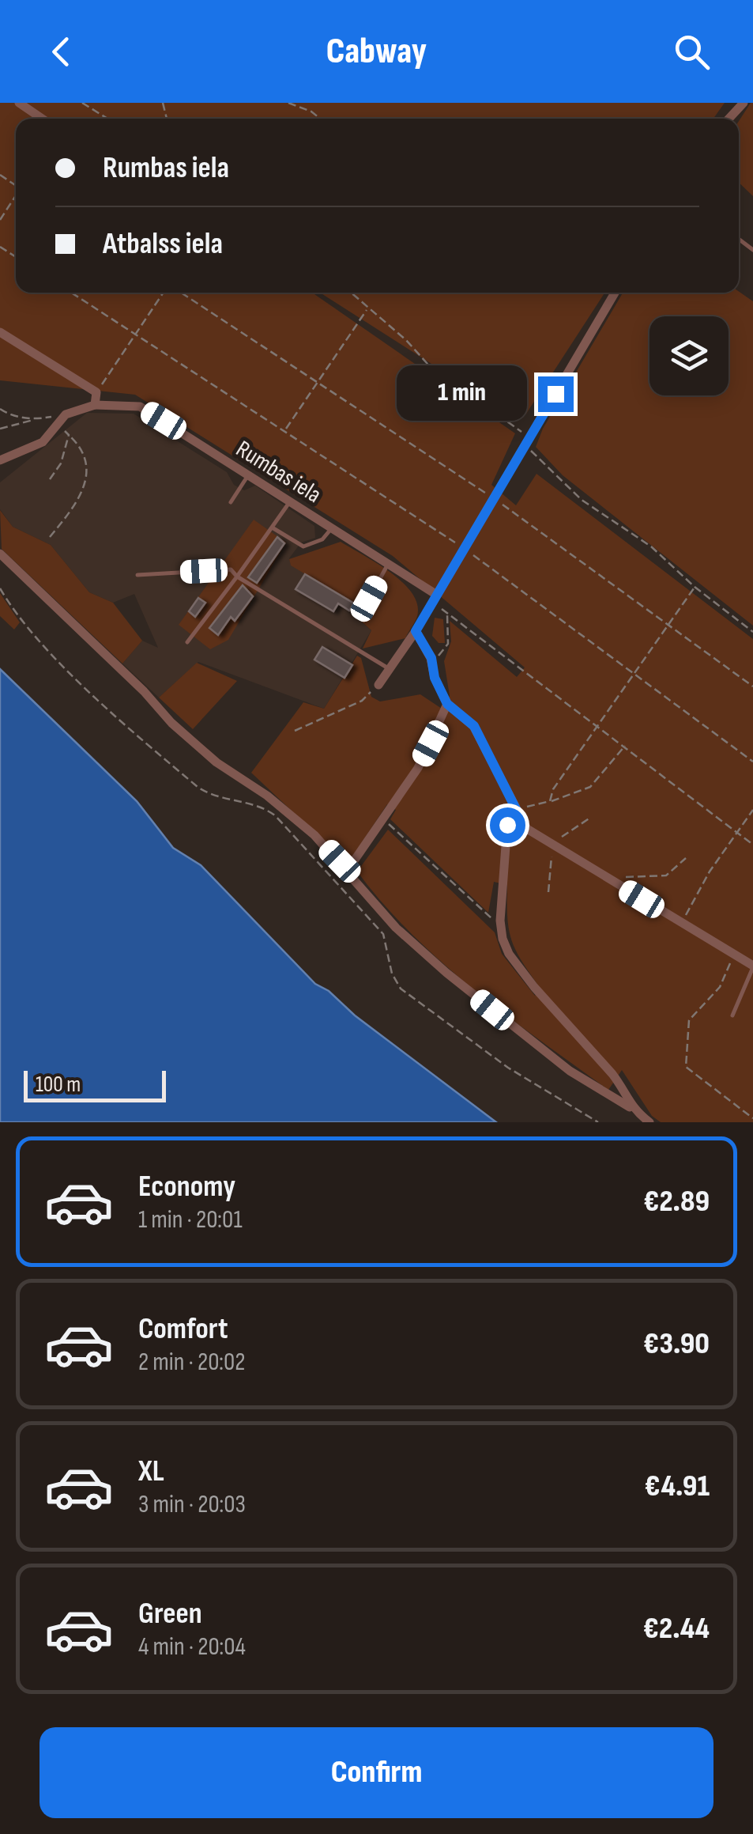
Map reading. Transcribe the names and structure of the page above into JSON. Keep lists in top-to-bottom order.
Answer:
{
  "streets": {
    "street": ["Rumbas iela"]
  },
  "scale_bar": "100 m",
  "page": {
    "header": "Cabway",
    "banner": ["Rumbas iela", "Atbalss iela"],
    "bubble": "1 min",
    "scale": "100 m",
    "list": [
      {
        "name": "Economy",
        "note": "1 min · 20:01",
        "value": "€2.89"
      },
      {
        "name": "Comfort",
        "note": "2 min · 20:02",
        "value": "€3.90"
      },
      {
        "name": "XL",
        "note": "3 min · 20:03",
        "value": "€4.91"
      },
      {
        "name": "Green",
        "note": "4 min · 20:04",
        "value": "€2.44"
      }
    ],
    "buttons": "Confirm"
  }
}
